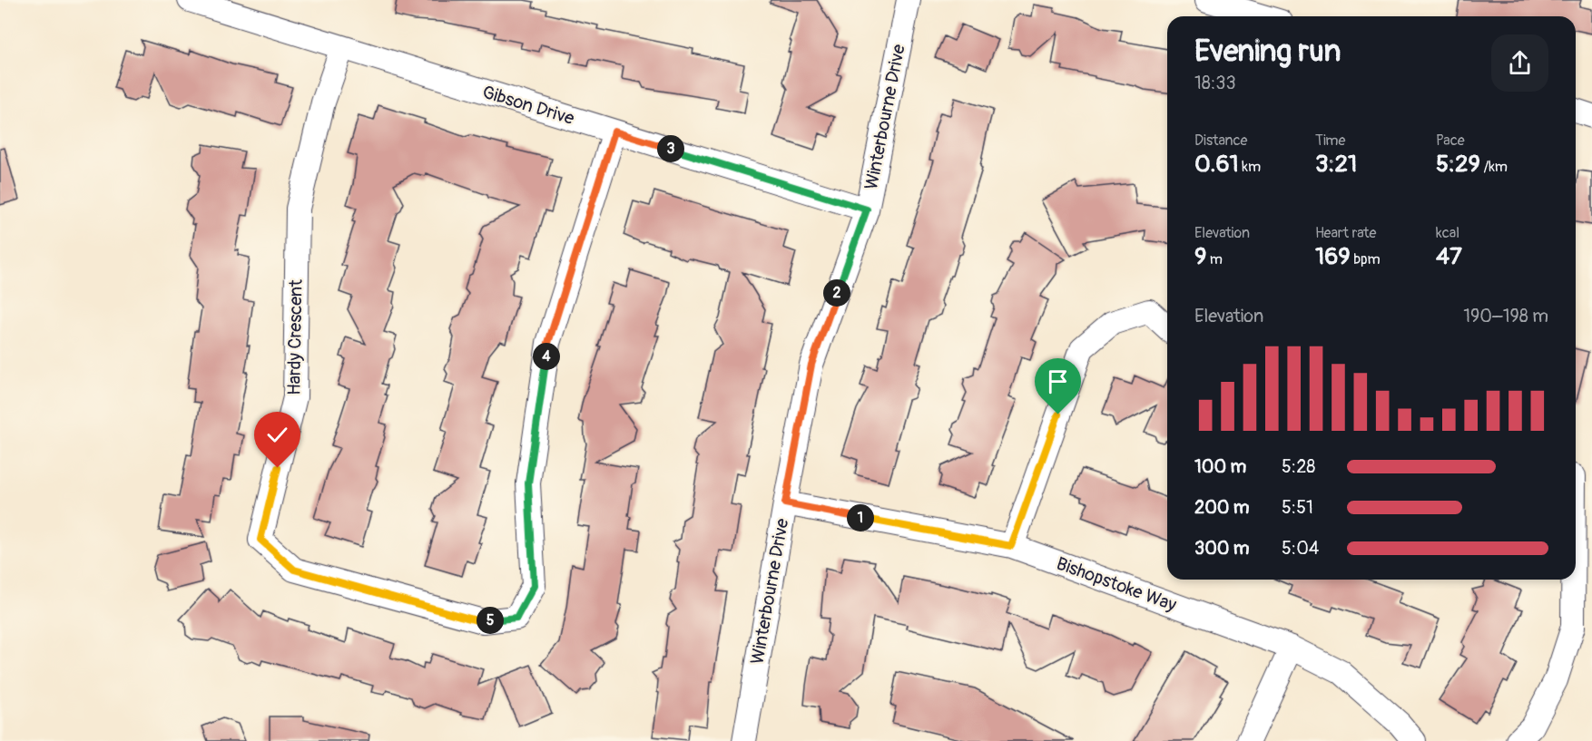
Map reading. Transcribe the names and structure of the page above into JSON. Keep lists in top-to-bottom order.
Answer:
{
  "streets": {
    "street": [
      "Gibson Drive",
      "Winterbourne Drive",
      "Hardy Crescent",
      "Bishopstoke Way"
    ]
  },
  "crossings": [
    ["Gibson Drive", "Winterbourne Drive"],
    ["Gibson Drive", "Hardy Crescent"],
    ["Winterbourne Drive", "Bishopstoke Way"]
  ],
  "page": {
    "heading": ["Evening run", "18:33"],
    "stats": [
      ["Distance", "0.61 km"],
      ["Time", "3:21"],
      ["Pace", "5:29 /km"],
      ["Elevation", "9 m"],
      ["Heart rate", "169 bpm"],
      ["kcal", "47"]
    ],
    "pins": [
      "3",
      "2",
      "4",
      "1",
      "5"
    ],
    "chart": ["Elevation", "190–198 m"],
    "list": [
      {
        "name": "100 m",
        "note": "5:28"
      },
      {
        "name": "200 m",
        "note": "5:51"
      },
      {
        "name": "300 m",
        "note": "5:04"
      }
    ]
  }
}
